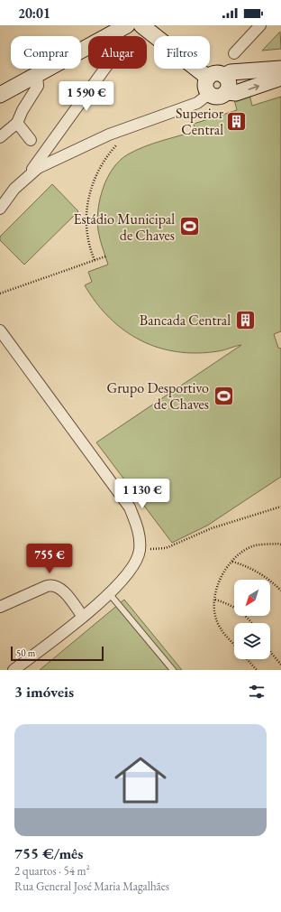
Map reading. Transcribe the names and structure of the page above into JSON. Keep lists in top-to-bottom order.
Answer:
{
  "places": {
    "building": ["Superior Central", "Bancada Central"],
    "sports": ["Estádio Municipal de Chaves", "Grupo Desportivo de Chaves"]
  },
  "scale_bar": "50 m",
  "north": "bottom left",
  "page": {
    "status": "20:01",
    "chip": ["Comprar", "Alugar", "Filtros"],
    "price": ["1 590 €", "1 130 €", "755 €"],
    "scale": "50 m",
    "heading": "3 imóveis",
    "list": [
      {
        "name": "755 €/mês",
        "note": "2 quartos · 54 m² · Rua General José Maria Magalhães"
      }
    ]
  }
}
